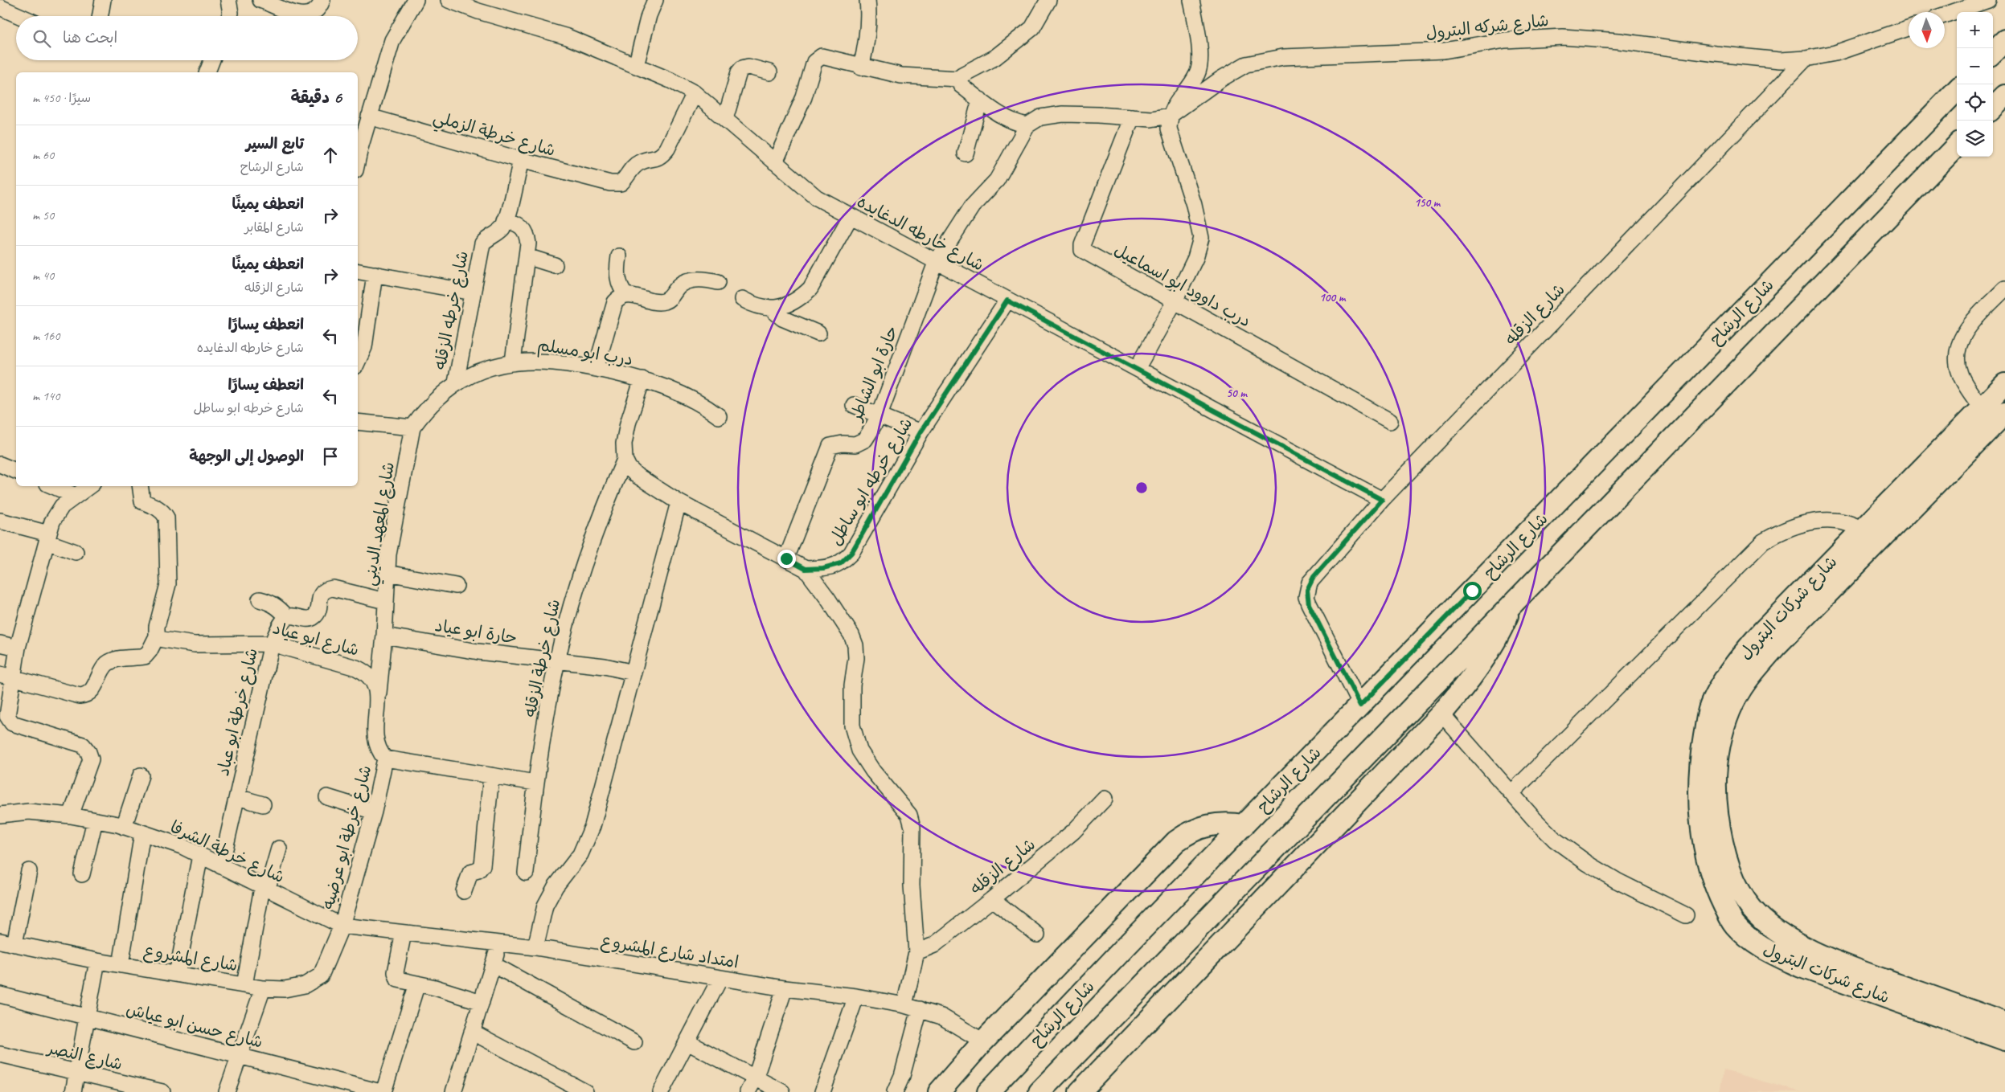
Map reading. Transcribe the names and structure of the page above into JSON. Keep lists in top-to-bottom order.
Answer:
{
  "streets": {
    "street": [
      "شارع شركه البترول",
      "شارع خرطة الزملي",
      "شارع خارطه الدغايده",
      "درب داوود ابو اسماعيل",
      "شارع خرطه الزقله",
      "شارع الرشاح",
      "شارع الزقله",
      "درب ابو مسلم",
      "حارة ابو الشاطر",
      "شارع خرطه ابو ساطل",
      "شارع المعهد الديني",
      "شارع شركات البترول",
      "حارة ابو عياد",
      "شارع ابو عياد",
      "شارع خرطة الزقله",
      "شارع خرطة ابو عباد",
      "شارع خرطة ابو عرضيه",
      "شارع خرطة الشرفا",
      "امتداد شارع المشروع",
      "شارع المشروع",
      "شارع حسن ابو عياش",
      "شارع النصر"
    ]
  },
  "crossings": [
    ["شارع شركه البترول", "شارع الزقله"],
    ["شارع خرطة الزملي", "شارع خارطه الدغايده"],
    ["شارع خارطه الدغايده", "شارع الزقله"],
    ["شارع خارطه الدغايده", "حارة ابو الشاطر"],
    ["شارع خارطه الدغايده", "شارع خرطه ابو ساطل"],
    ["شارع خرطه الزقله", "درب ابو مسلم"],
    ["شارع الرشاح", "شارع الزقله"],
    ["درب ابو مسلم", "شارع المعهد الديني"],
    ["شارع المعهد الديني", "حارة ابو عياد"],
    ["شارع المعهد الديني", "شارع ابو عياد"],
    ["حارة ابو عياد", "شارع خرطة الزقله"],
    ["شارع ابو عياد", "شارع خرطة ابو عباد"],
    ["شارع خرطة ابو عباد", "شارع خرطة الشرفا"],
    ["شارع خرطة ابو عرضيه", "شارع خرطة الشرفا"],
    ["شارع خرطة ابو عرضيه", "امتداد شارع المشروع"],
    ["شارع خرطة ابو عرضيه", "شارع المشروع"],
    ["شارع خرطة الشرفا", "امتداد شارع المشروع"],
    ["شارع خرطة الشرفا", "شارع المشروع"],
    ["امتداد شارع المشروع", "شارع المشروع"]
  ],
  "north": "bottom",
  "page": {
    "map_buttons": ["+", "−"],
    "search": "ابحث هنا",
    "heading": ["6 دقيقة", "سيرًا · 450 m"],
    "list": [
      ["تابع السير", "شارع الرشاح", "60 m"],
      ["انعطف يمينًا", "شارع المقابر", "50 m"],
      ["انعطف يمينًا", "شارع الزقله", "40 m"],
      ["انعطف يسارًا", "شارع خارطه الدغايده", "160 m"],
      ["انعطف يسارًا", "شارع خرطه ابو ساطل", "140 m"],
      "الوصول إلى الوجهة"
    ]
  },
  "rings": ["150 m", "100 m", "50 m"]
}
